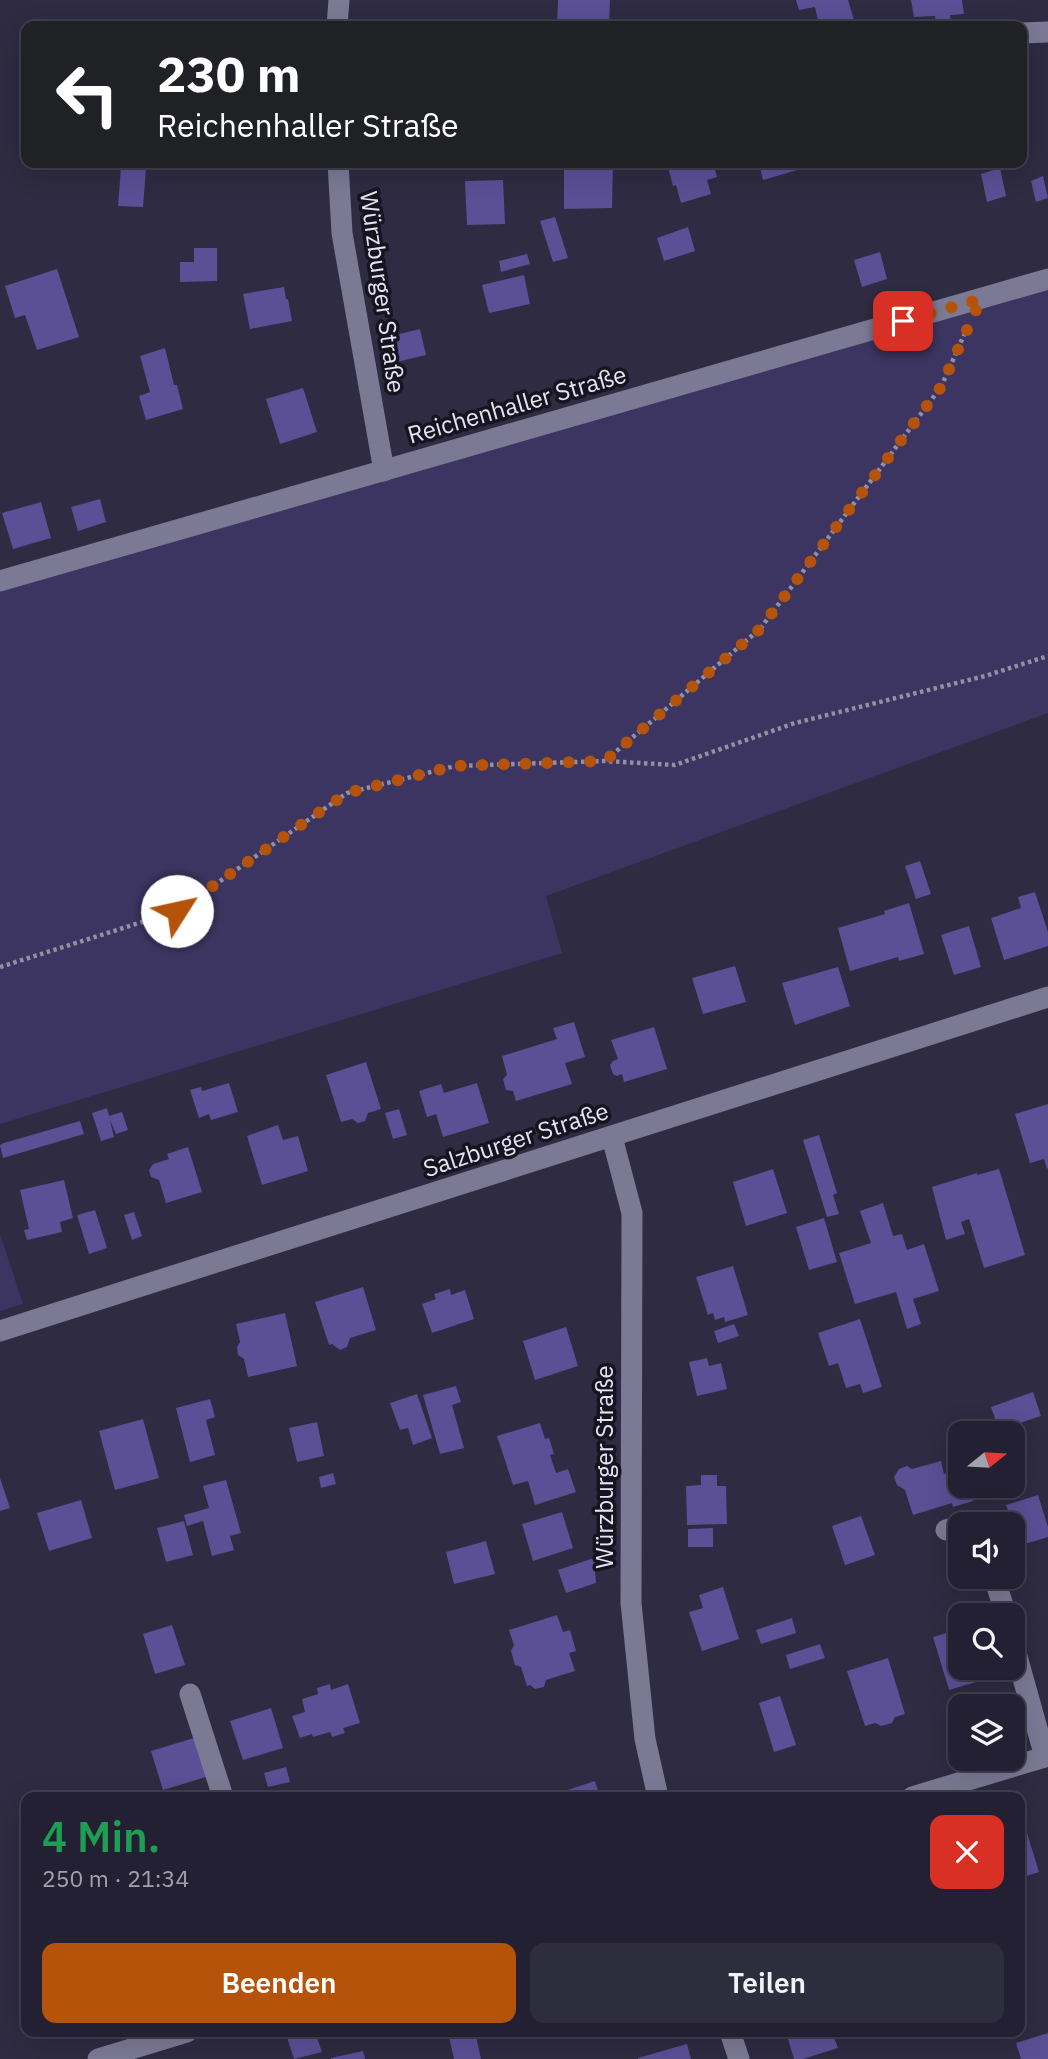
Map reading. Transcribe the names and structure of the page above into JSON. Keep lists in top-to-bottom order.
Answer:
{
  "streets": {
    "street": ["Würzburger Straße", "Reichenhaller Straße", "Salzburger Straße"]
  },
  "crossings": [
    ["Würzburger Straße", "Reichenhaller Straße"],
    ["Würzburger Straße", "Salzburger Straße"]
  ],
  "north": "right",
  "page": {
    "turn": ["230 m", "Reichenhaller Straße"],
    "heading": ["4 Min.", "250 m · 21:34"],
    "buttons": ["Beenden", "Teilen"]
  }
}
